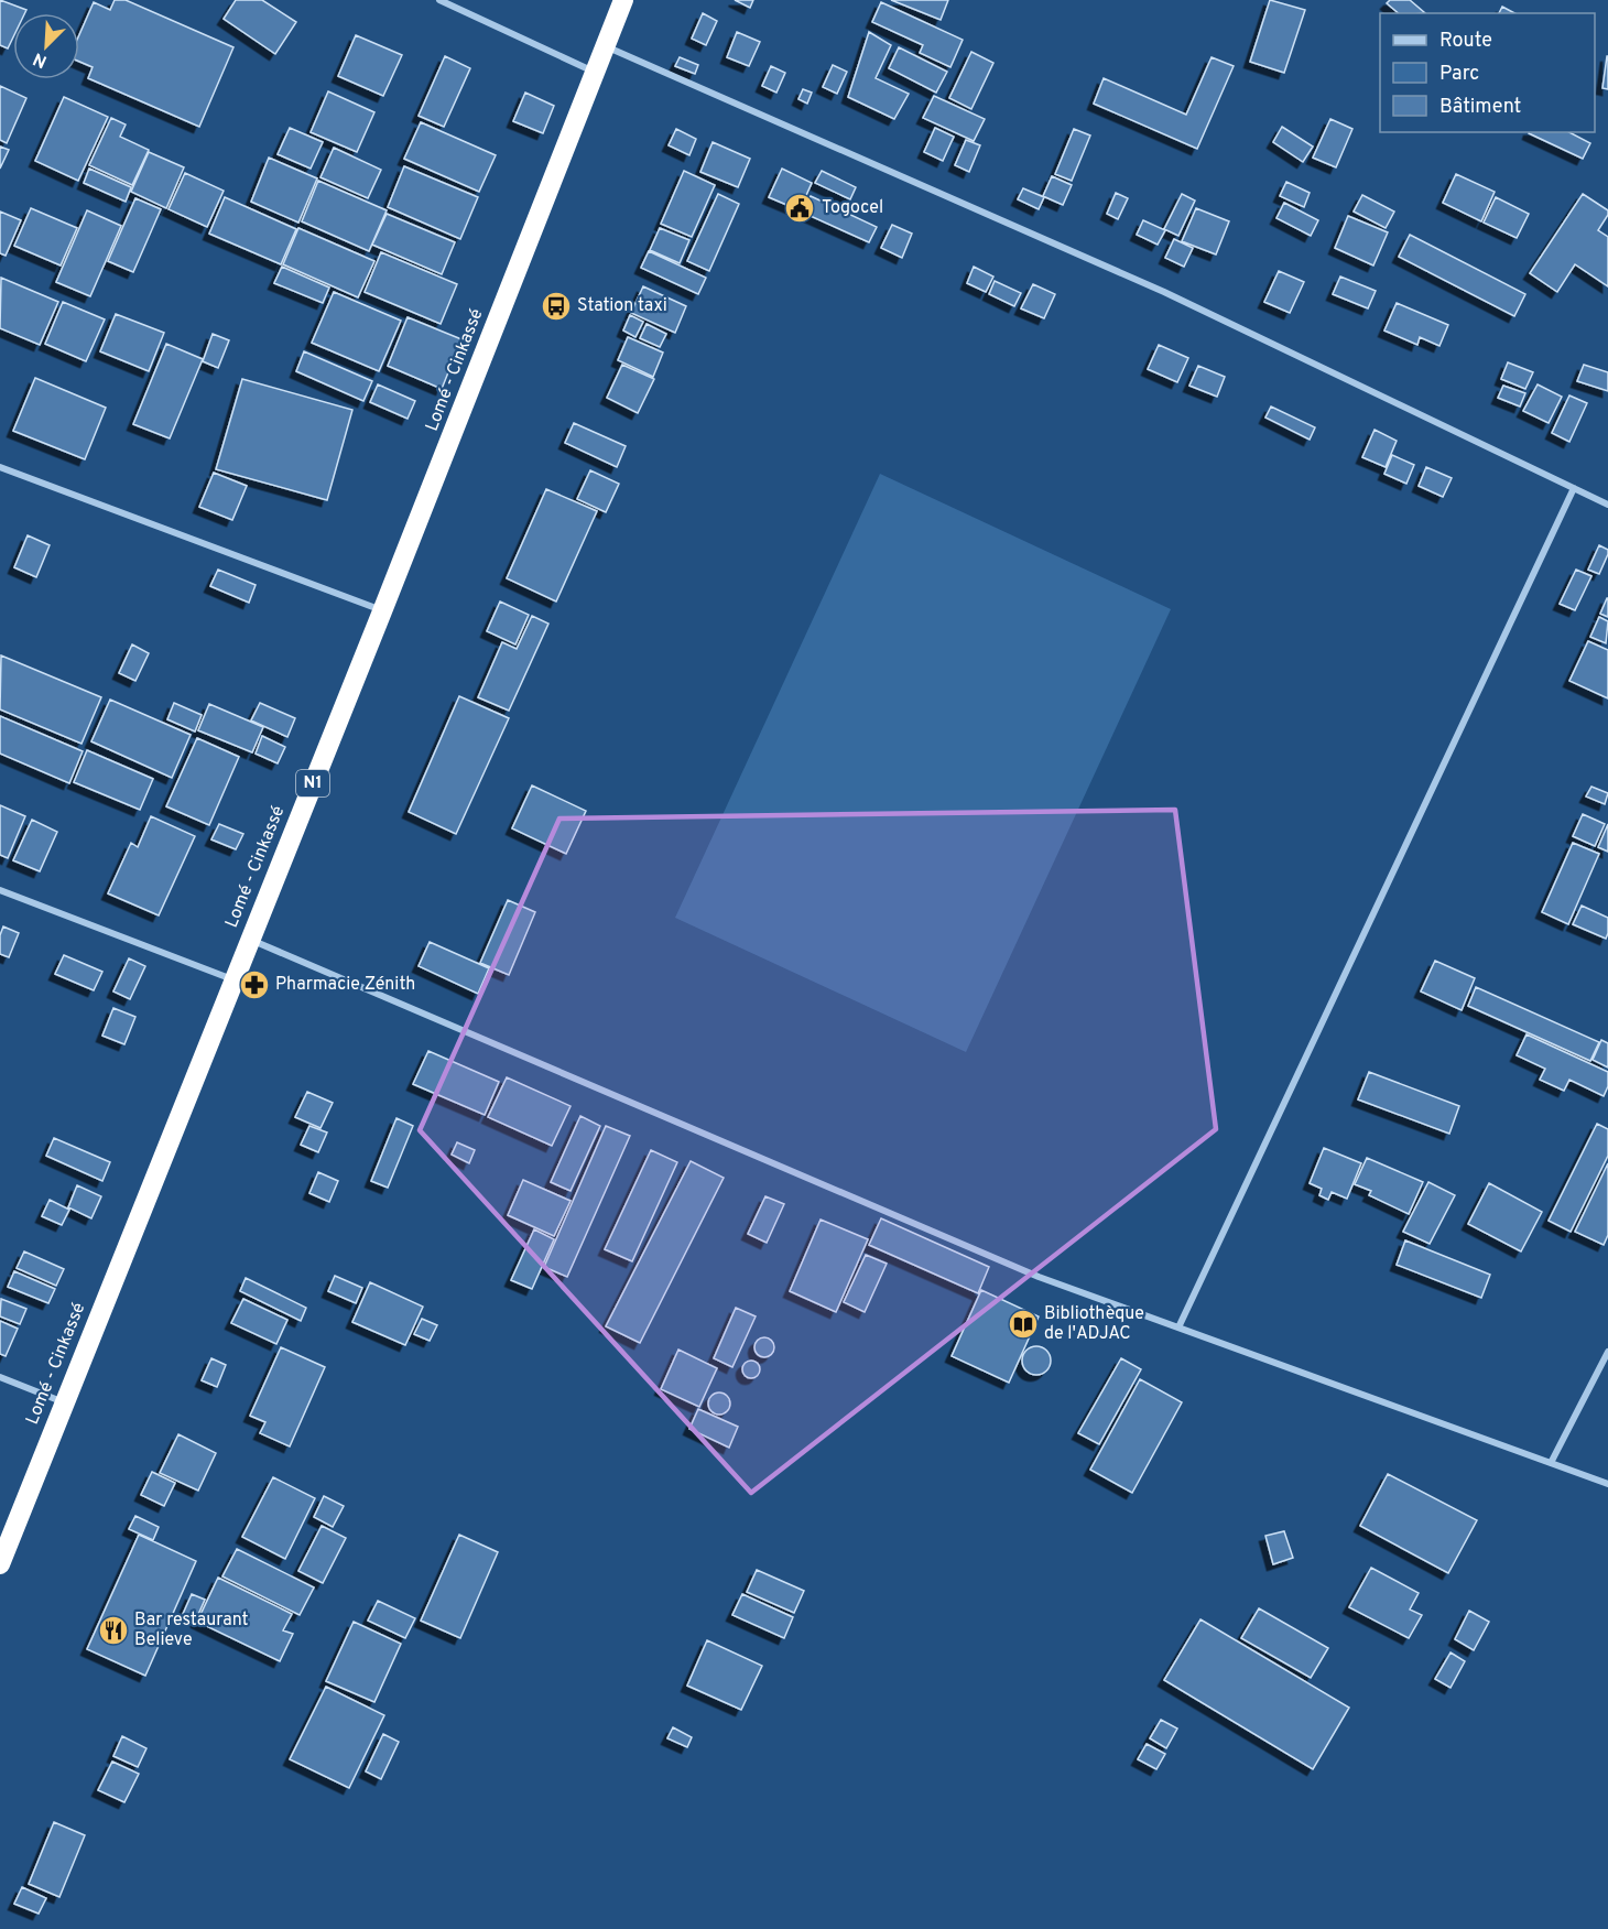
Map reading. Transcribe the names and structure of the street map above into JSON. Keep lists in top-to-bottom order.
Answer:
{
  "streets": {
    "highway": ["Lomé - Cinkassé", "N1"]
  },
  "places": {
    "public building": ["Togocel"],
    "bus stop": ["Station taxi"],
    "pharmacy": ["Pharmacie Zénith"],
    "library": ["Bibliothèque de l'ADJAC"],
    "restaurant": ["Bar restaurant Believe"]
  },
  "legend": ["Route", "Parc", "Bâtiment"],
  "north": "bottom left"
}
